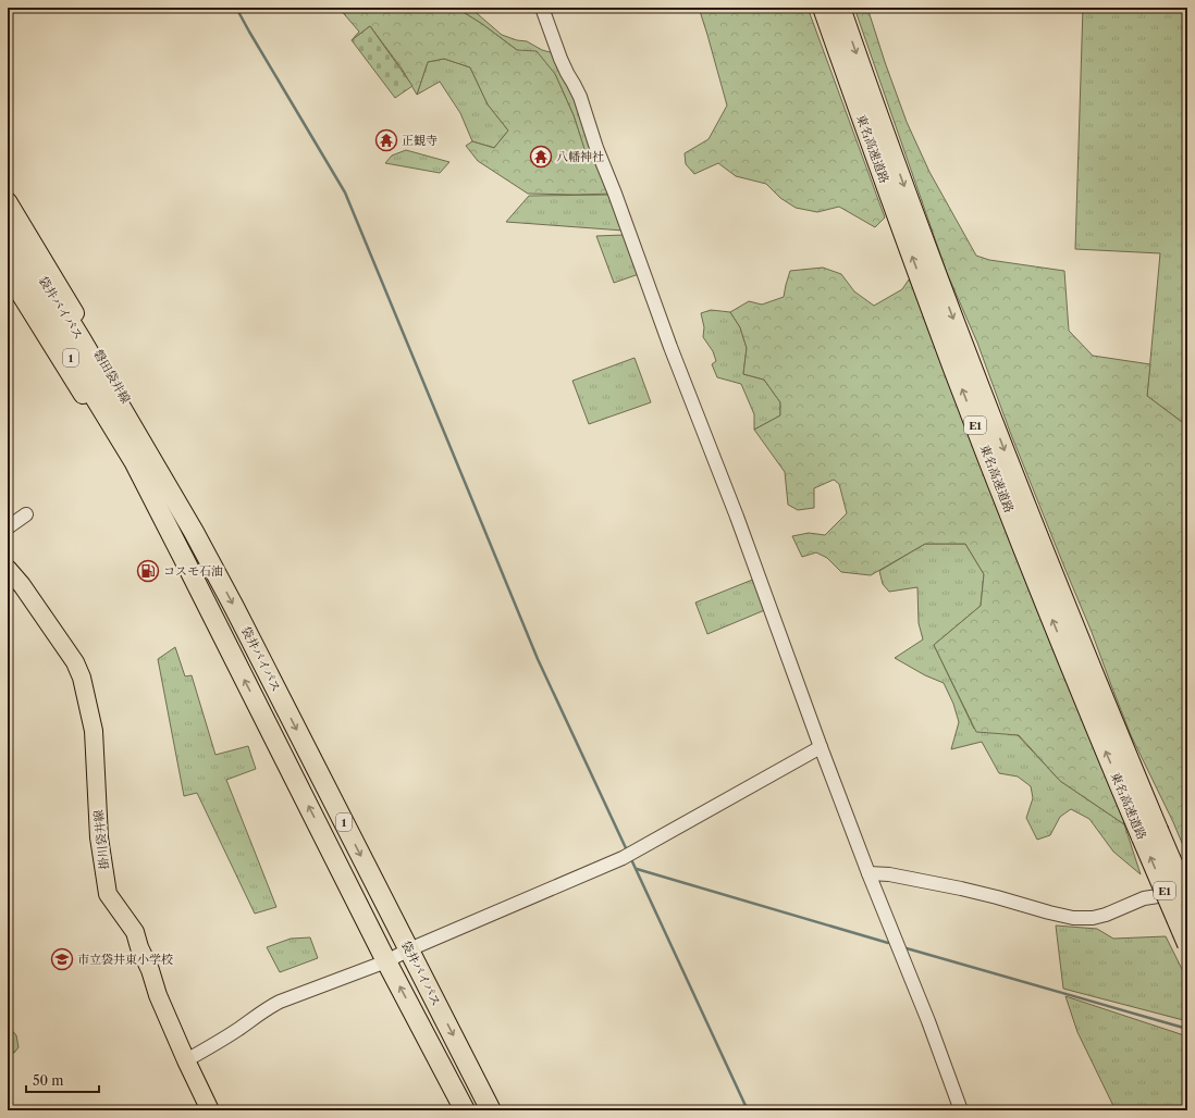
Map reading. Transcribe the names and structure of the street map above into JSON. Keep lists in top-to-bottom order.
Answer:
{
  "streets": {
    "highway": [
      "東名高速道路",
      "袋井バイパス",
      "1",
      "E1"
    ],
    "main road": ["磐田袋井線", "掛川袋井線"]
  },
  "crossings": [
    ["袋井バイパス", "磐田袋井線"]
  ],
  "places": {
    "temple": ["正観寺", "八幡神社"],
    "fuel station": ["コスモ石油"],
    "school or university": ["市立袋井東小学校"]
  },
  "scale_bar": "50 m"
}
